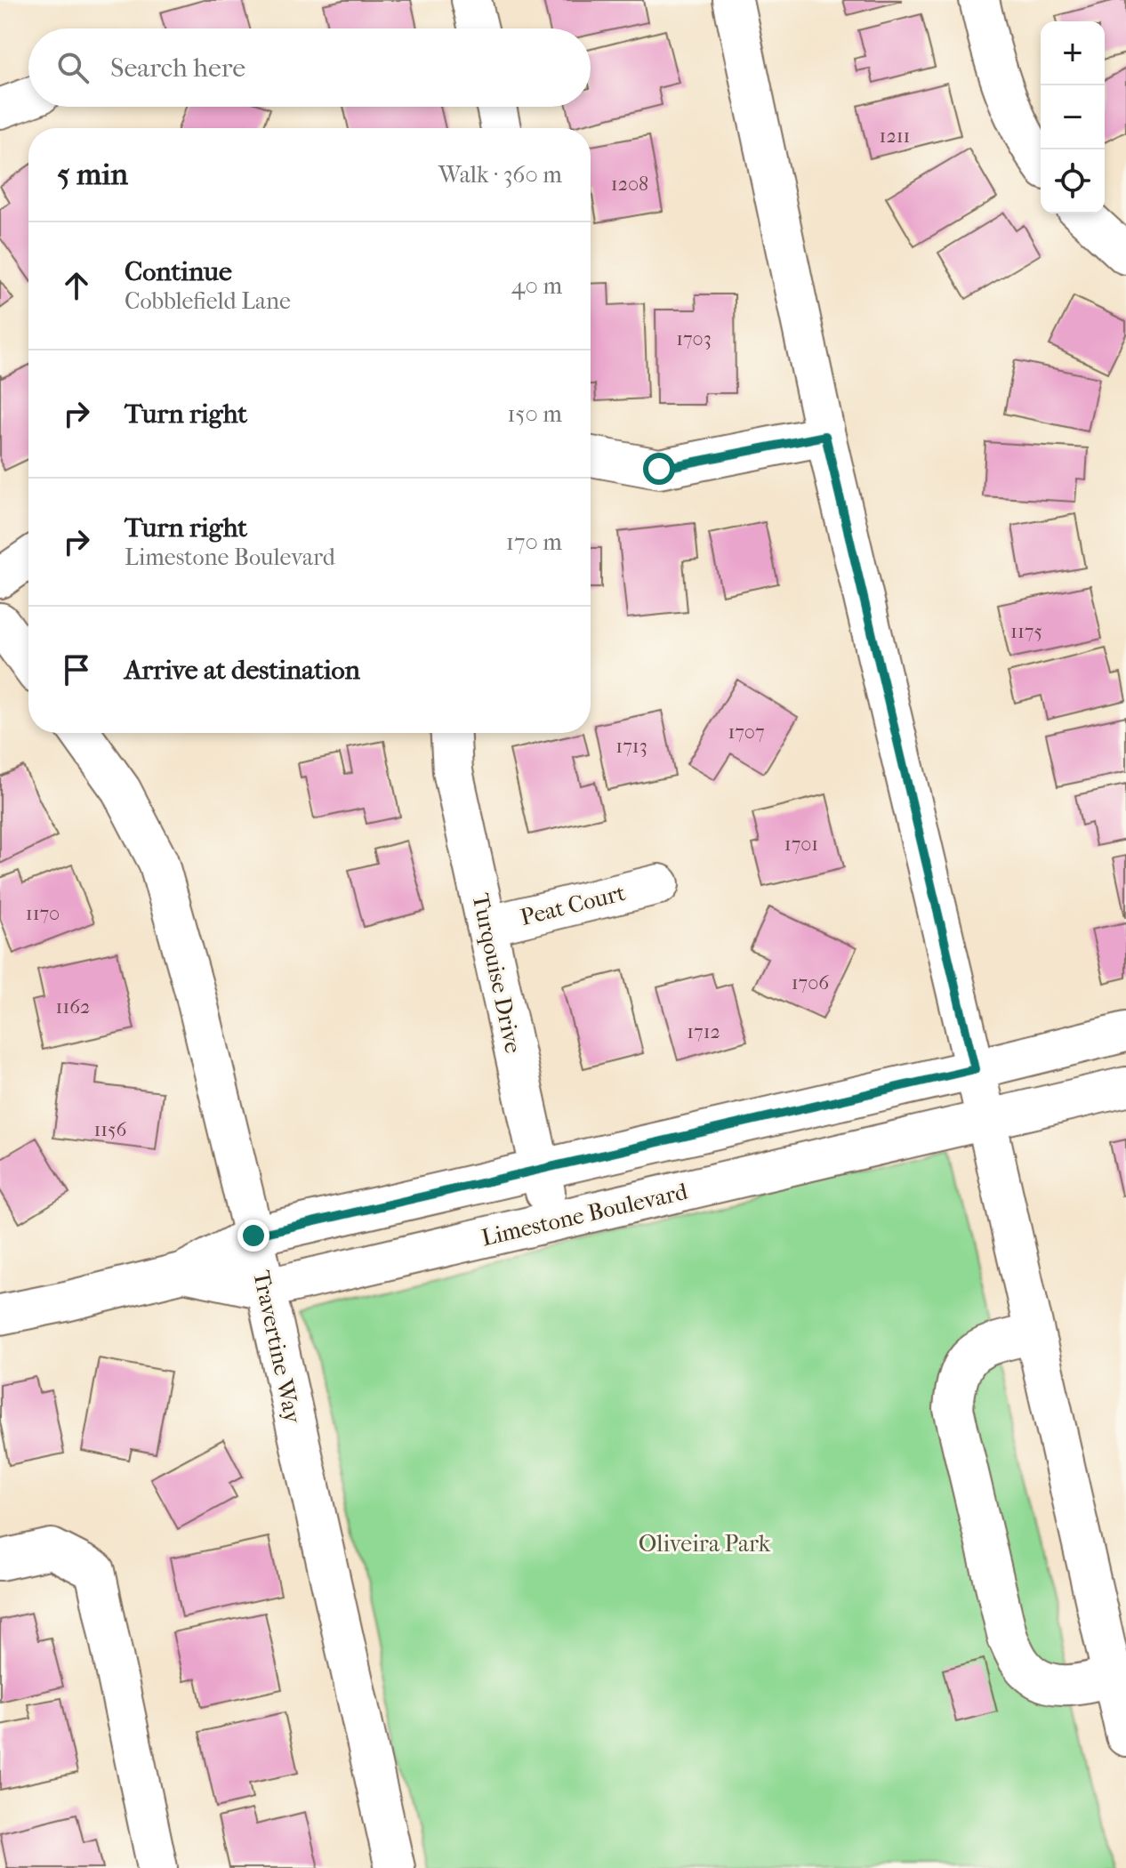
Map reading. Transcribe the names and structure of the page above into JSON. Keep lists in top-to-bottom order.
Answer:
{
  "streets": {
    "street": [
      "Peat Court",
      "Turqouise Drive",
      "Limestone Boulevard",
      "Travertine Way"
    ]
  },
  "crossings": [
    ["Peat Court", "Turqouise Drive"],
    ["Turqouise Drive", "Limestone Boulevard"],
    ["Limestone Boulevard", "Travertine Way"]
  ],
  "parks": ["Oliveira Park"],
  "house_numbers": [
    "1211",
    "1208",
    "1703",
    "1175",
    "1707",
    "1713",
    "1701",
    "1170",
    "1706",
    "1162",
    "1712",
    "1156"
  ],
  "page": {
    "map_buttons": ["+", "−"],
    "search": "Search here",
    "heading": ["5 min", "Walk · 360 m"],
    "list": [
      ["Continue", "Cobblefield Lane", "40 m"],
      ["Turn right", "150 m"],
      ["Turn right", "Limestone Boulevard", "170 m"],
      "Arrive at destination"
    ]
  }
}
